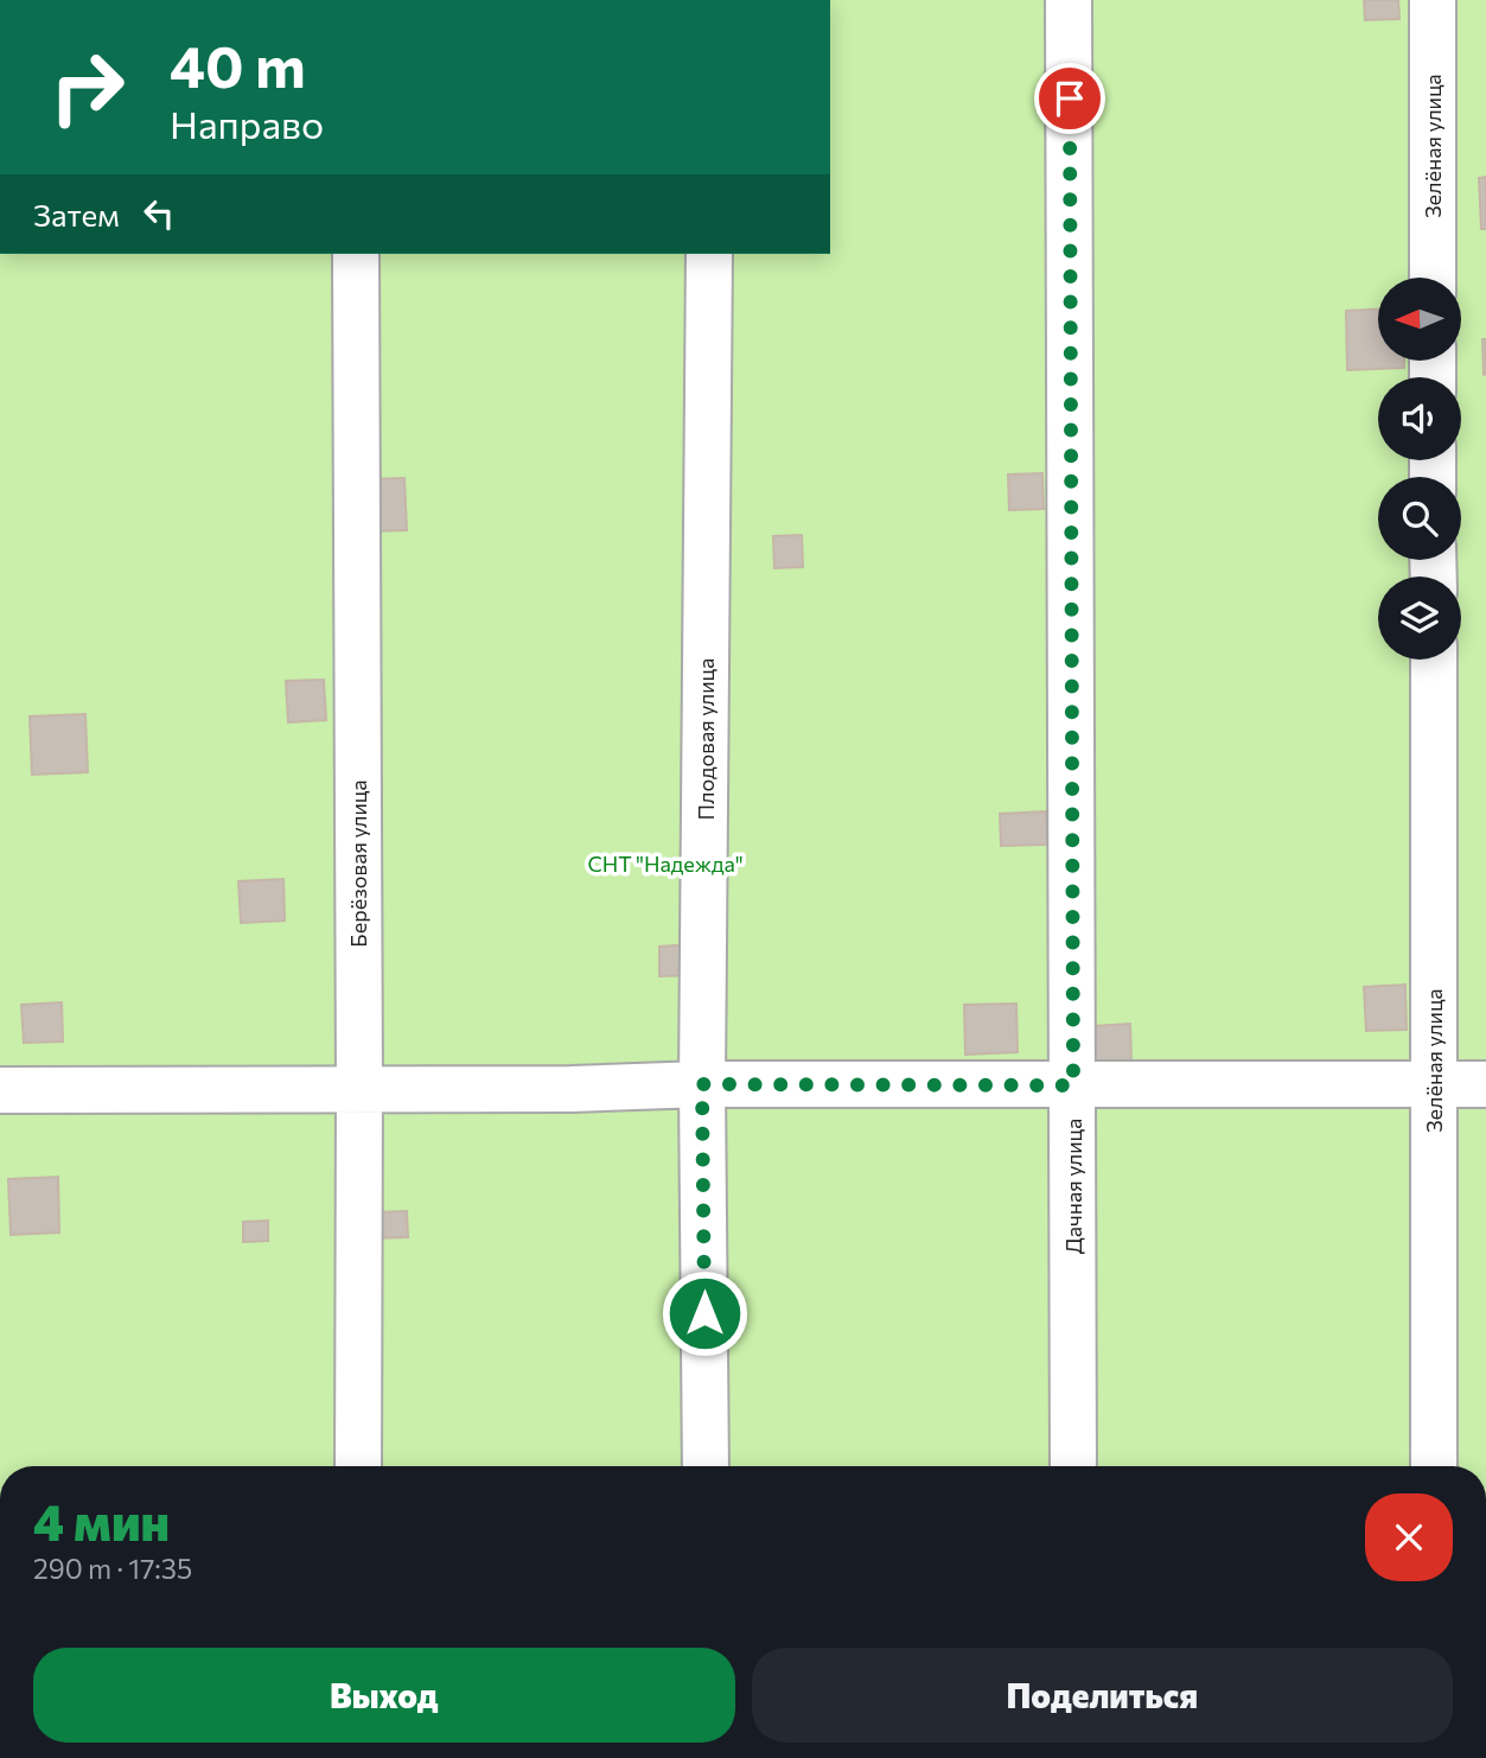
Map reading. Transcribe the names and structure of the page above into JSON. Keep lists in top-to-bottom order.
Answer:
{
  "streets": {
    "street": [
      "Зелёная улица",
      "Плодовая улица",
      "Берёзовая улица",
      "Дачная улица"
    ]
  },
  "parks": ["СНТ \"Надежда\""],
  "north": "left",
  "page": {
    "turn": ["40 m", "Направо"],
    "then": "Затем",
    "heading": ["4 мин", "290 m · 17:35"],
    "buttons": ["Выход", "Поделиться"]
  }
}
